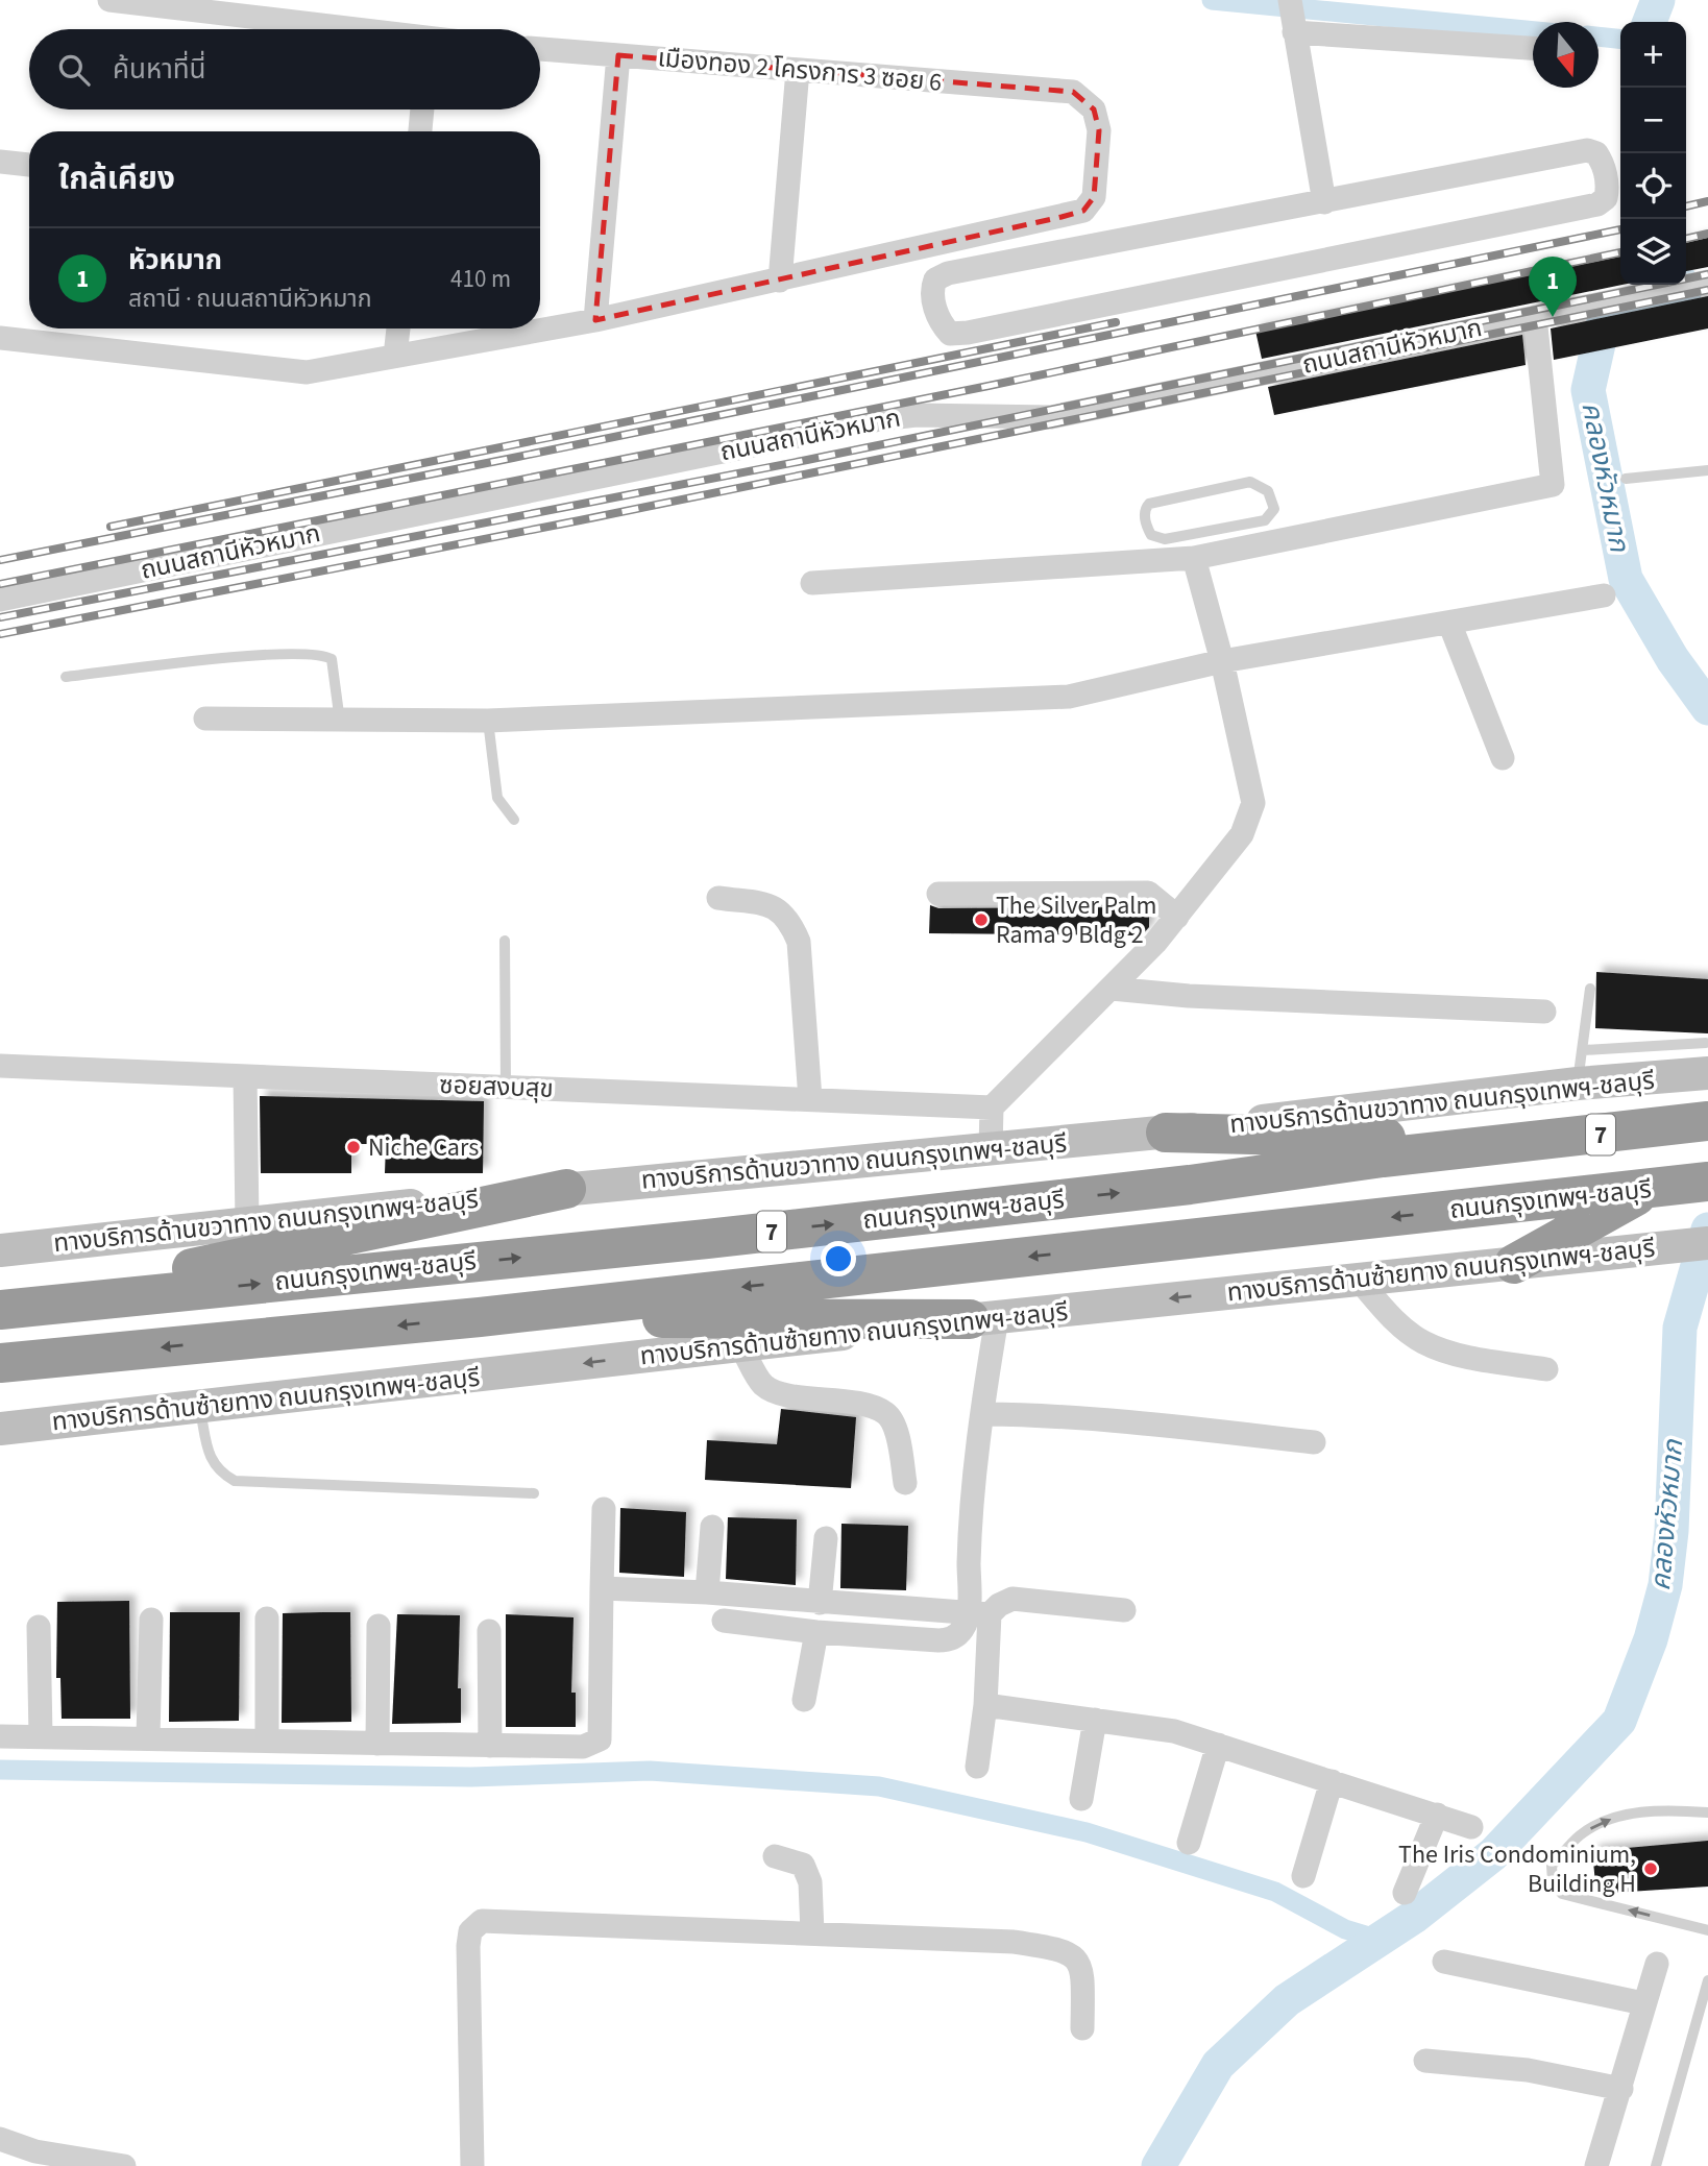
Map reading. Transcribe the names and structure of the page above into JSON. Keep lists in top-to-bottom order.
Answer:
{
  "streets": {
    "highway": ["7", "ถนนกรุงเทพฯ-ชลบุรี"],
    "main road": ["ทางบริการด้านขวาทาง ถนนกรุงเทพฯ-ชลบุรี", "ทางบริการด้านซ้ายทาง ถนนกรุงเทพฯ-ชลบุรี"],
    "street": ["เมืองทอง 2 โครงการ 3 ซอย 6", "ถนนสถานีหัวหมาก", "ซอยสงบสุข"]
  },
  "one_way": ["ทางบริการด้านซ้ายทาง ถนนกรุงเทพฯ-ชลบุรี"],
  "water": ["คลองหัวหมาก"],
  "places": ["The Silver Palm Rama 9 Bldg 2", "Niche Cars", "The Iris Condominium, Building H"],
  "north": "bottom",
  "page": {
    "map_buttons": ["+", "−"],
    "search": "ค้นหาที่นี่",
    "heading": "ใกล้เคียง",
    "list": [
      {
        "mark": "1",
        "name": "หัวหมาก",
        "note": "สถานี · ถนนสถานีหัวหมาก",
        "value": "410 m"
      }
    ],
    "pins": "1"
  }
}
